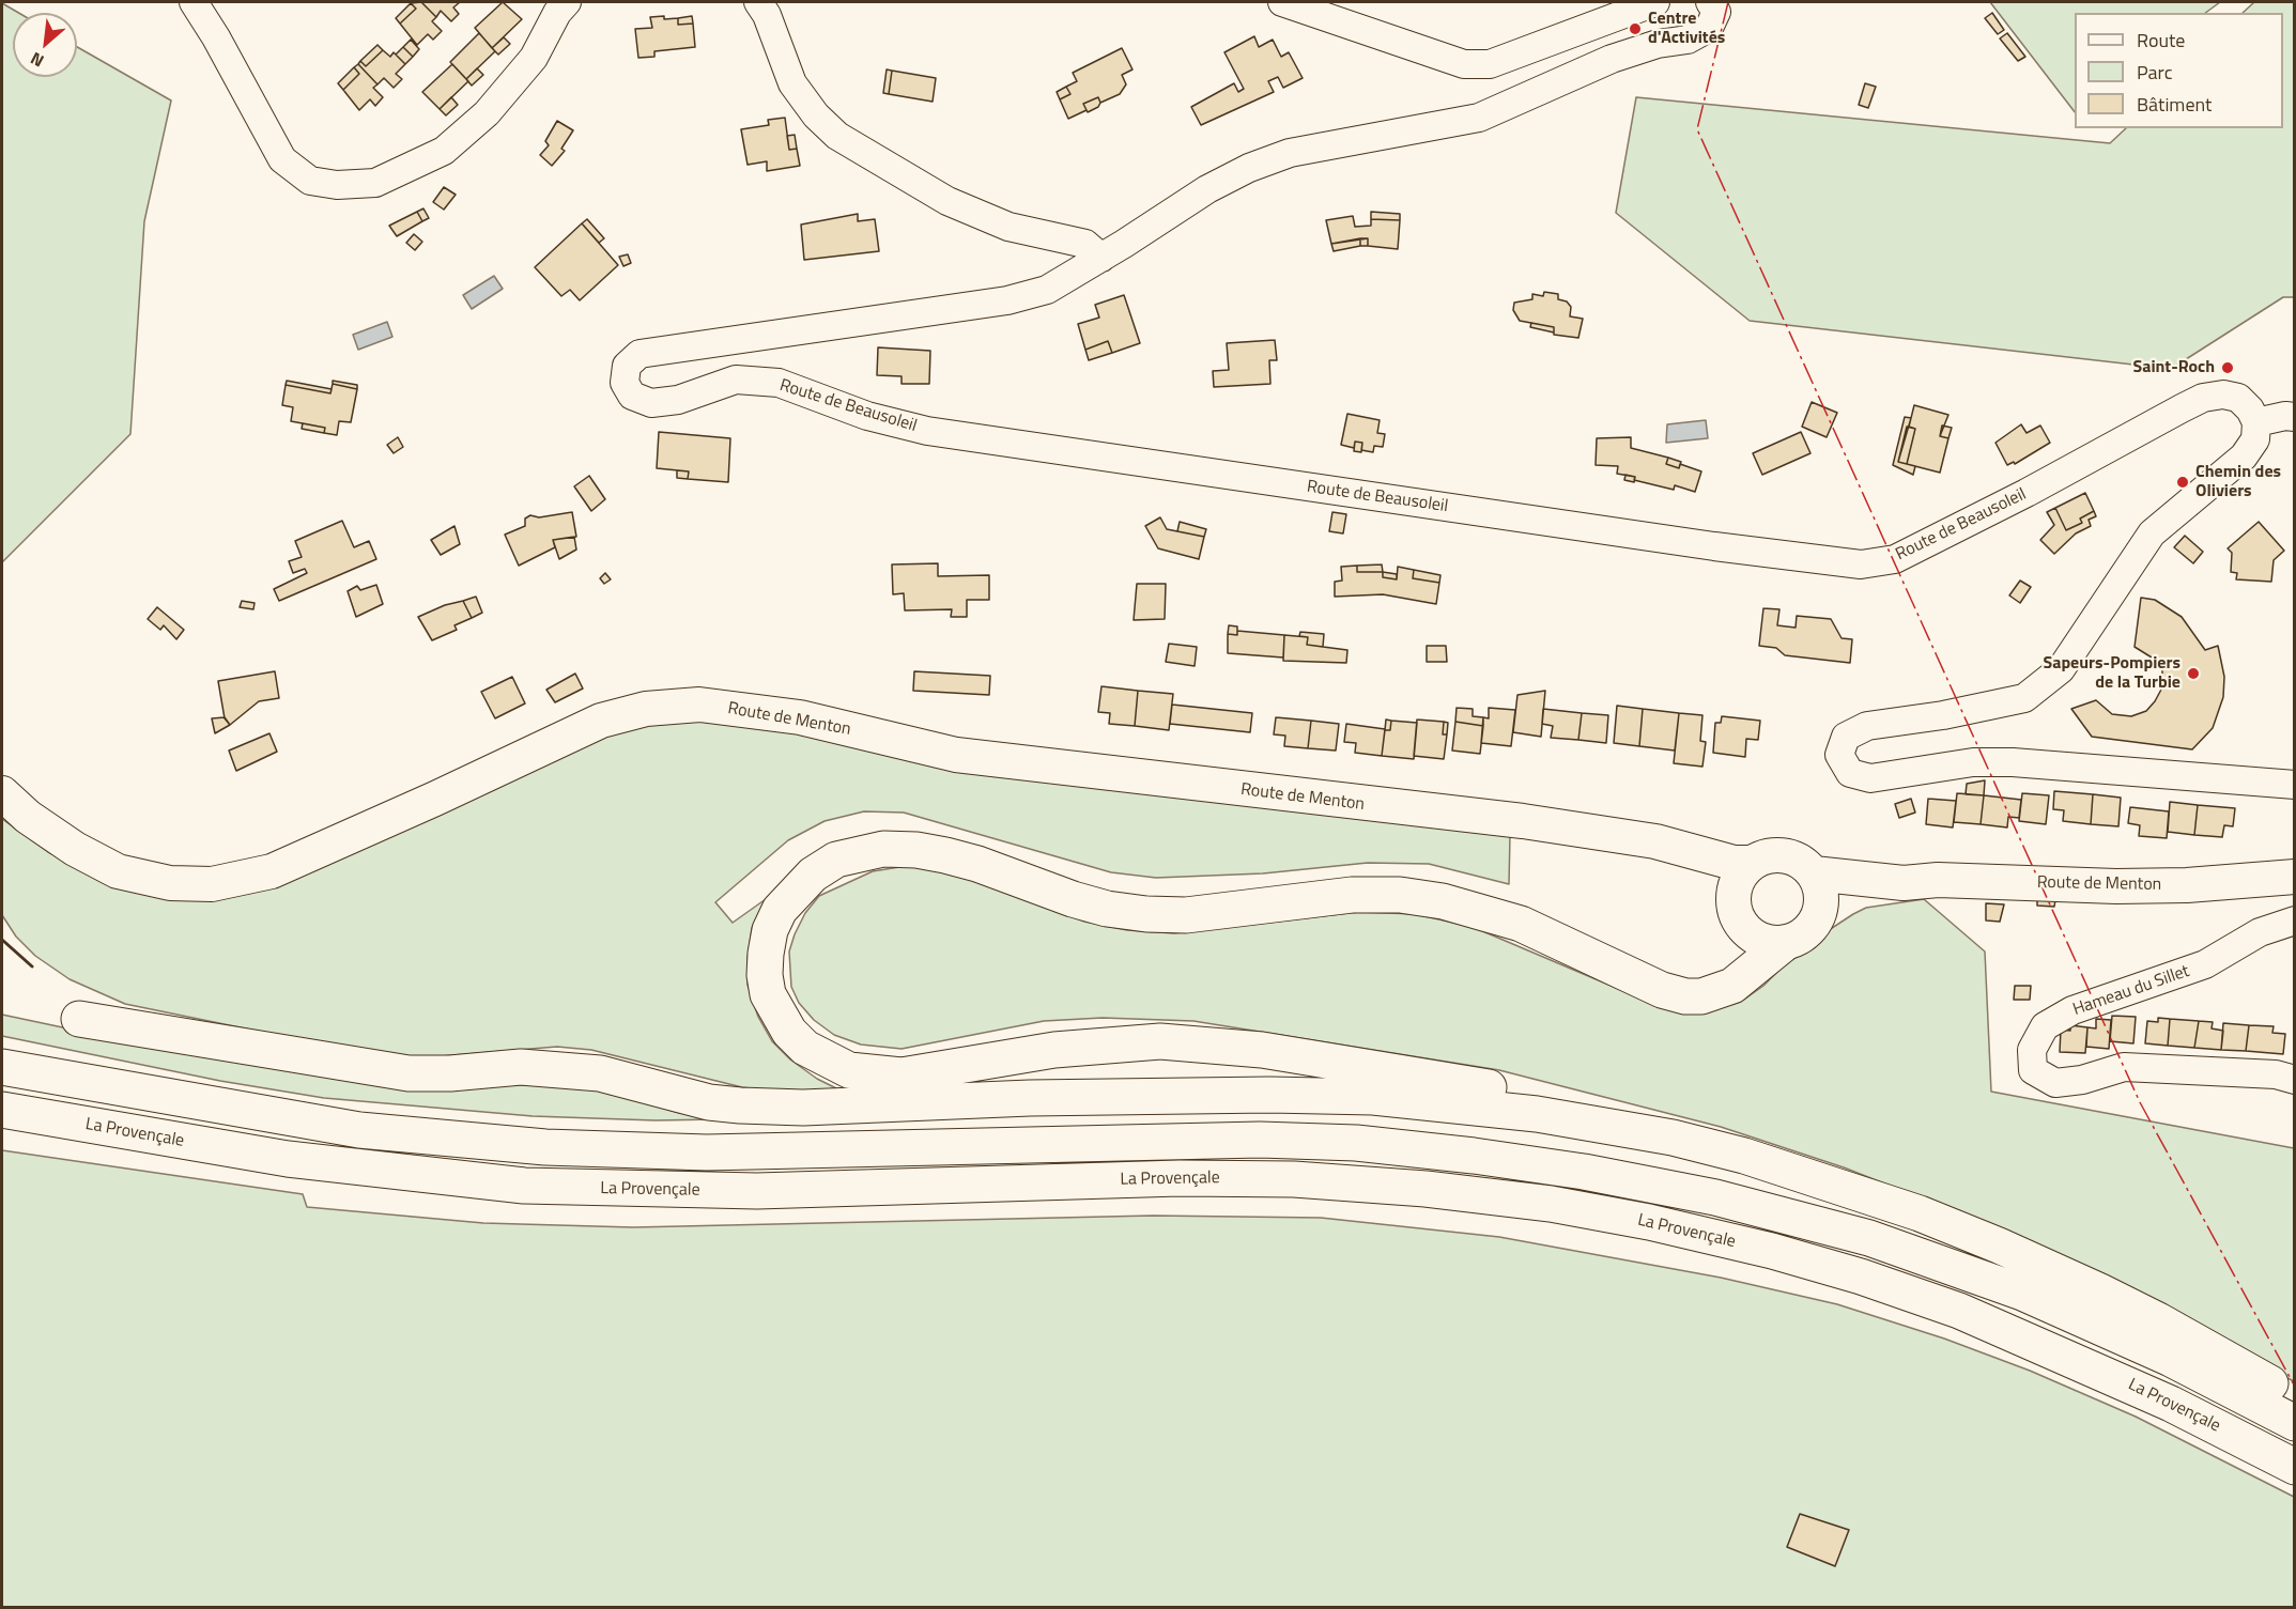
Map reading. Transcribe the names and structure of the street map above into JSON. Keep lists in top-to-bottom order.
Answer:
{
  "streets": {
    "highway": ["La Provençale"],
    "main road": ["Route de Menton"],
    "street": ["Route de Beausoleil", "Hameau du Sillet"]
  },
  "places": [
    "Centre d'Activités",
    "Saint-Roch",
    "Chemin des Oliviers",
    "Sapeurs-Pompiers de la Turbie"
  ],
  "legend": ["Route", "Parc", "Bâtiment"],
  "north": "bottom left"
}
